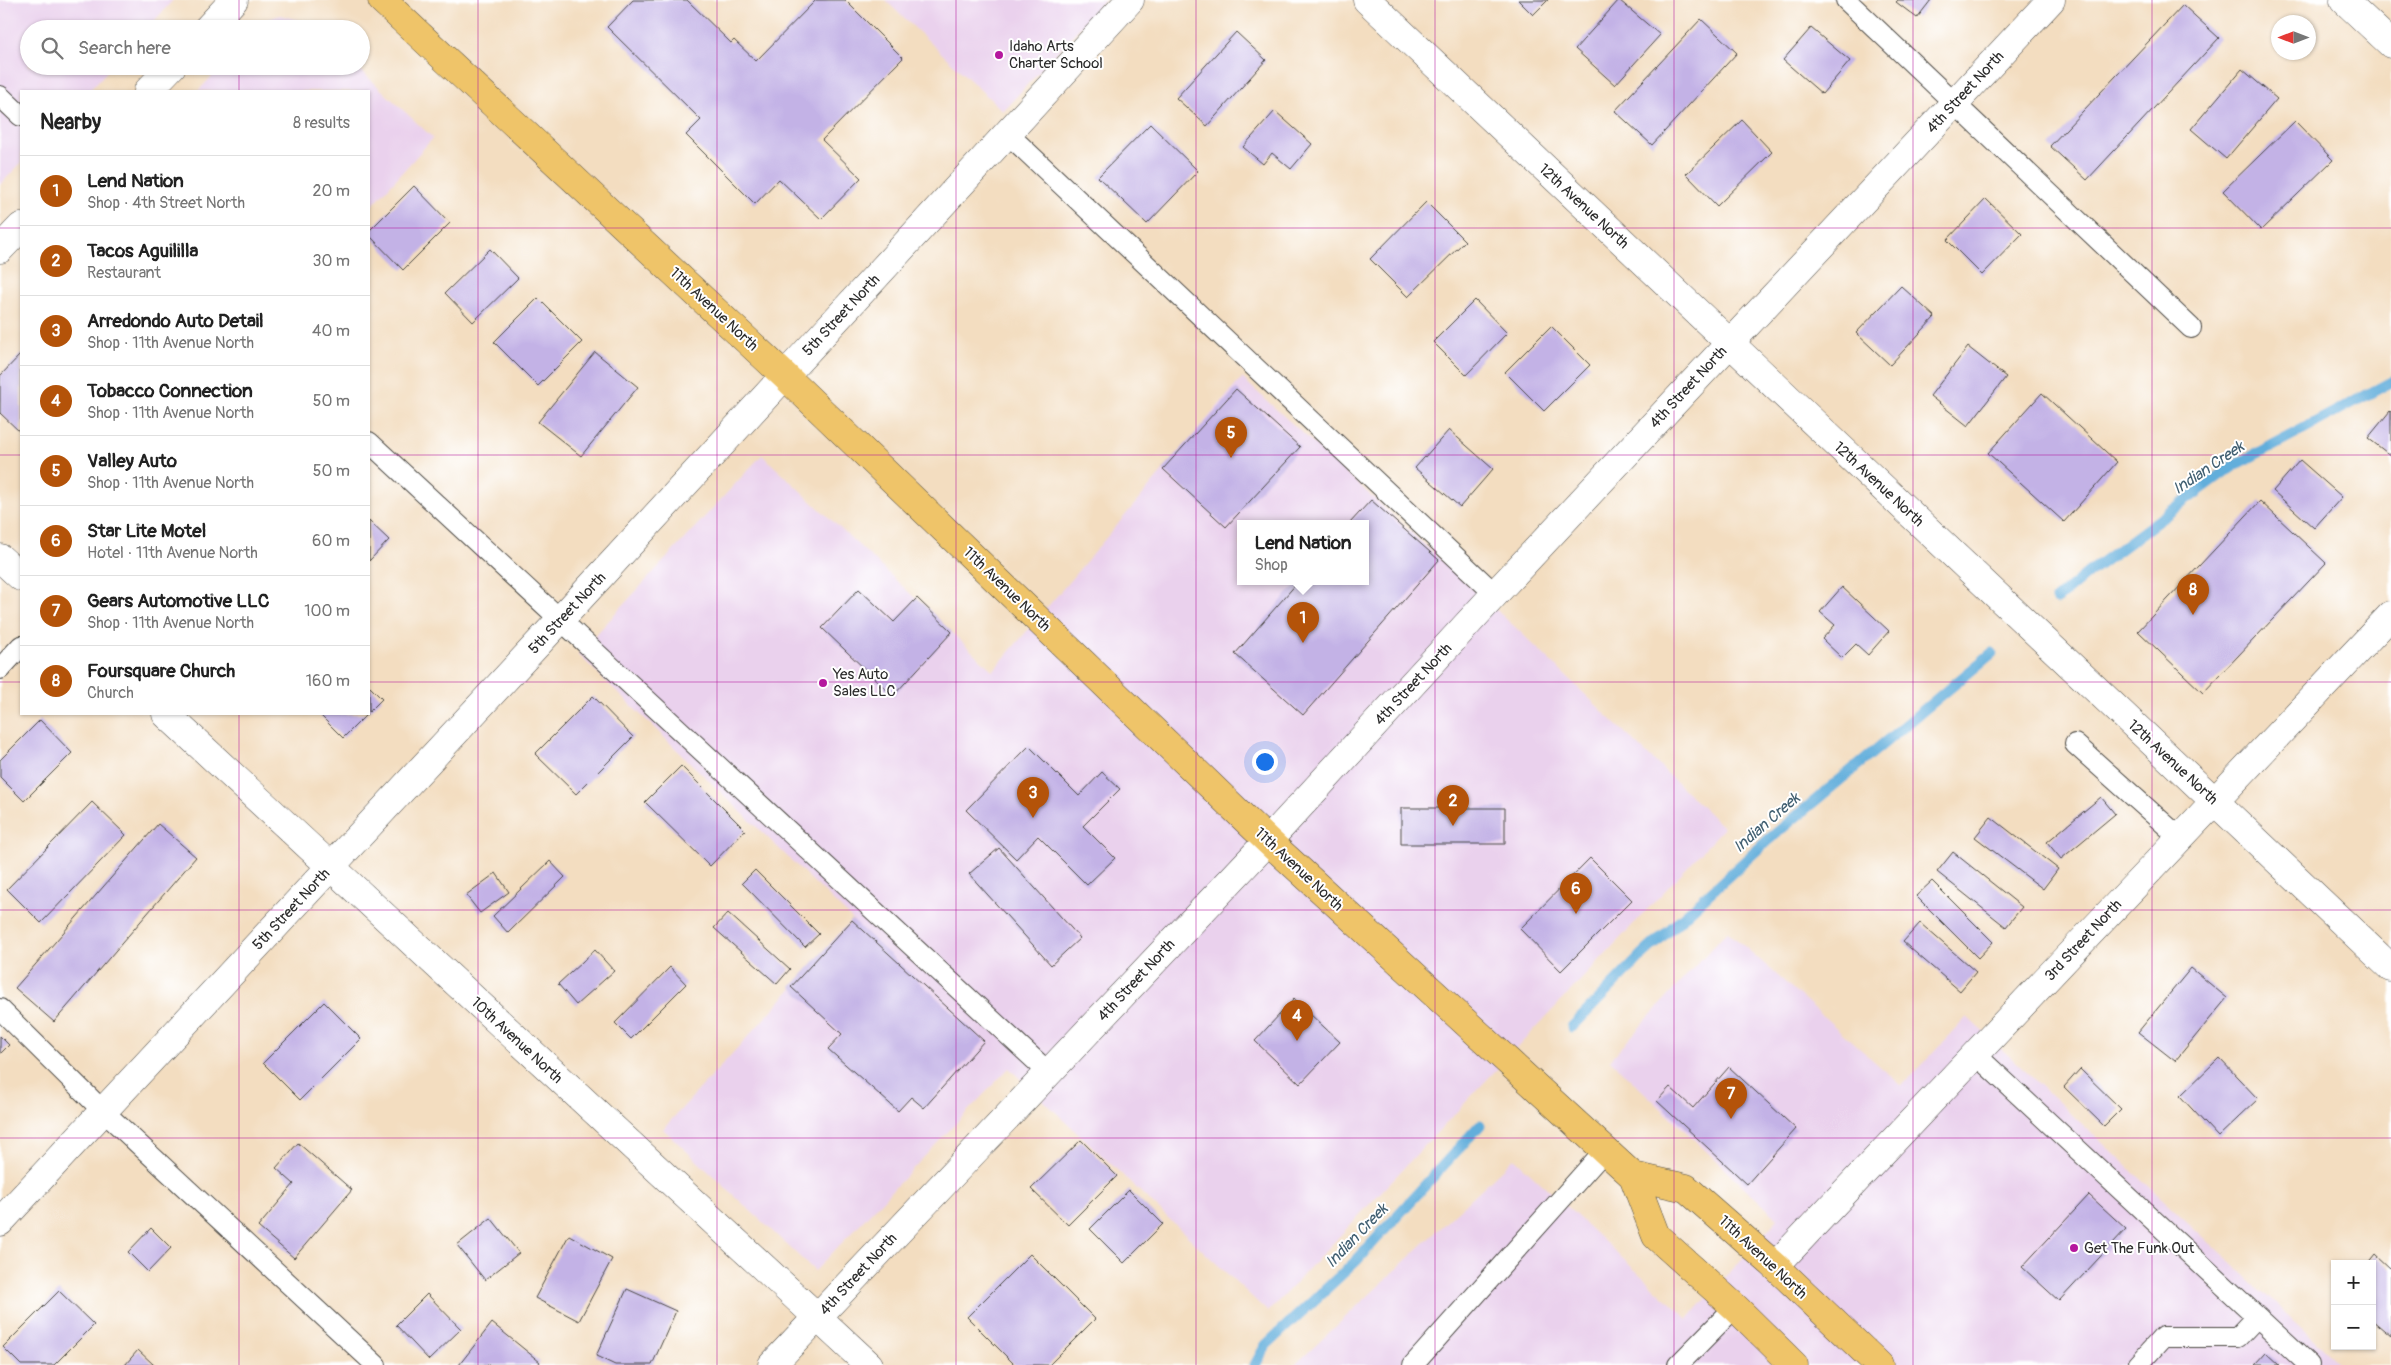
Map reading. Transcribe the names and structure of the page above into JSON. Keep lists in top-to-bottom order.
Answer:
{
  "streets": {
    "main road": ["11th Avenue North"],
    "street": [
      "4th Street North",
      "12th Avenue North",
      "5th Street North",
      "3rd Street North",
      "10th Avenue North"
    ]
  },
  "crossings": [
    ["4th Street North", "12th Avenue North"],
    ["4th Street North", "11th Avenue North"],
    ["4th Street North", "10th Avenue North"],
    ["12th Avenue North", "3rd Street North"],
    ["11th Avenue North", "5th Street North"],
    ["11th Avenue North", "3rd Street North"],
    ["5th Street North", "10th Avenue North"]
  ],
  "water": ["Indian Creek"],
  "places": ["Idaho Arts Charter School", "Yes Auto Sales LLC", "Get The Funk Out"],
  "north": "left",
  "page": {
    "search": "Search here",
    "heading": ["Nearby", "8 results"],
    "list": [
      {
        "mark": "1",
        "name": "Lend Nation",
        "note": "Shop · 4th Street North",
        "value": "20 m"
      },
      {
        "mark": "2",
        "name": "Tacos Aguililla",
        "note": "Restaurant",
        "value": "30 m"
      },
      {
        "mark": "3",
        "name": "Arredondo Auto Detail",
        "note": "Shop · 11th Avenue North",
        "value": "40 m"
      },
      {
        "mark": "4",
        "name": "Tobacco Connection",
        "note": "Shop · 11th Avenue North",
        "value": "50 m"
      },
      {
        "mark": "5",
        "name": "Valley Auto",
        "note": "Shop · 11th Avenue North",
        "value": "50 m"
      },
      {
        "mark": "6",
        "name": "Star Lite Motel",
        "note": "Hotel · 11th Avenue North",
        "value": "60 m"
      },
      {
        "mark": "7",
        "name": "Gears Automotive LLC",
        "note": "Shop · 11th Avenue North",
        "value": "100 m"
      },
      {
        "mark": "8",
        "name": "Foursquare Church",
        "note": "Church",
        "value": "160 m"
      }
    ],
    "pins": [
      "5",
      "8",
      "1",
      "3",
      "2",
      "6",
      "4",
      "7"
    ],
    "popup": ["Lend Nation", "Shop"],
    "map_buttons": ["+", "−"]
  }
}
